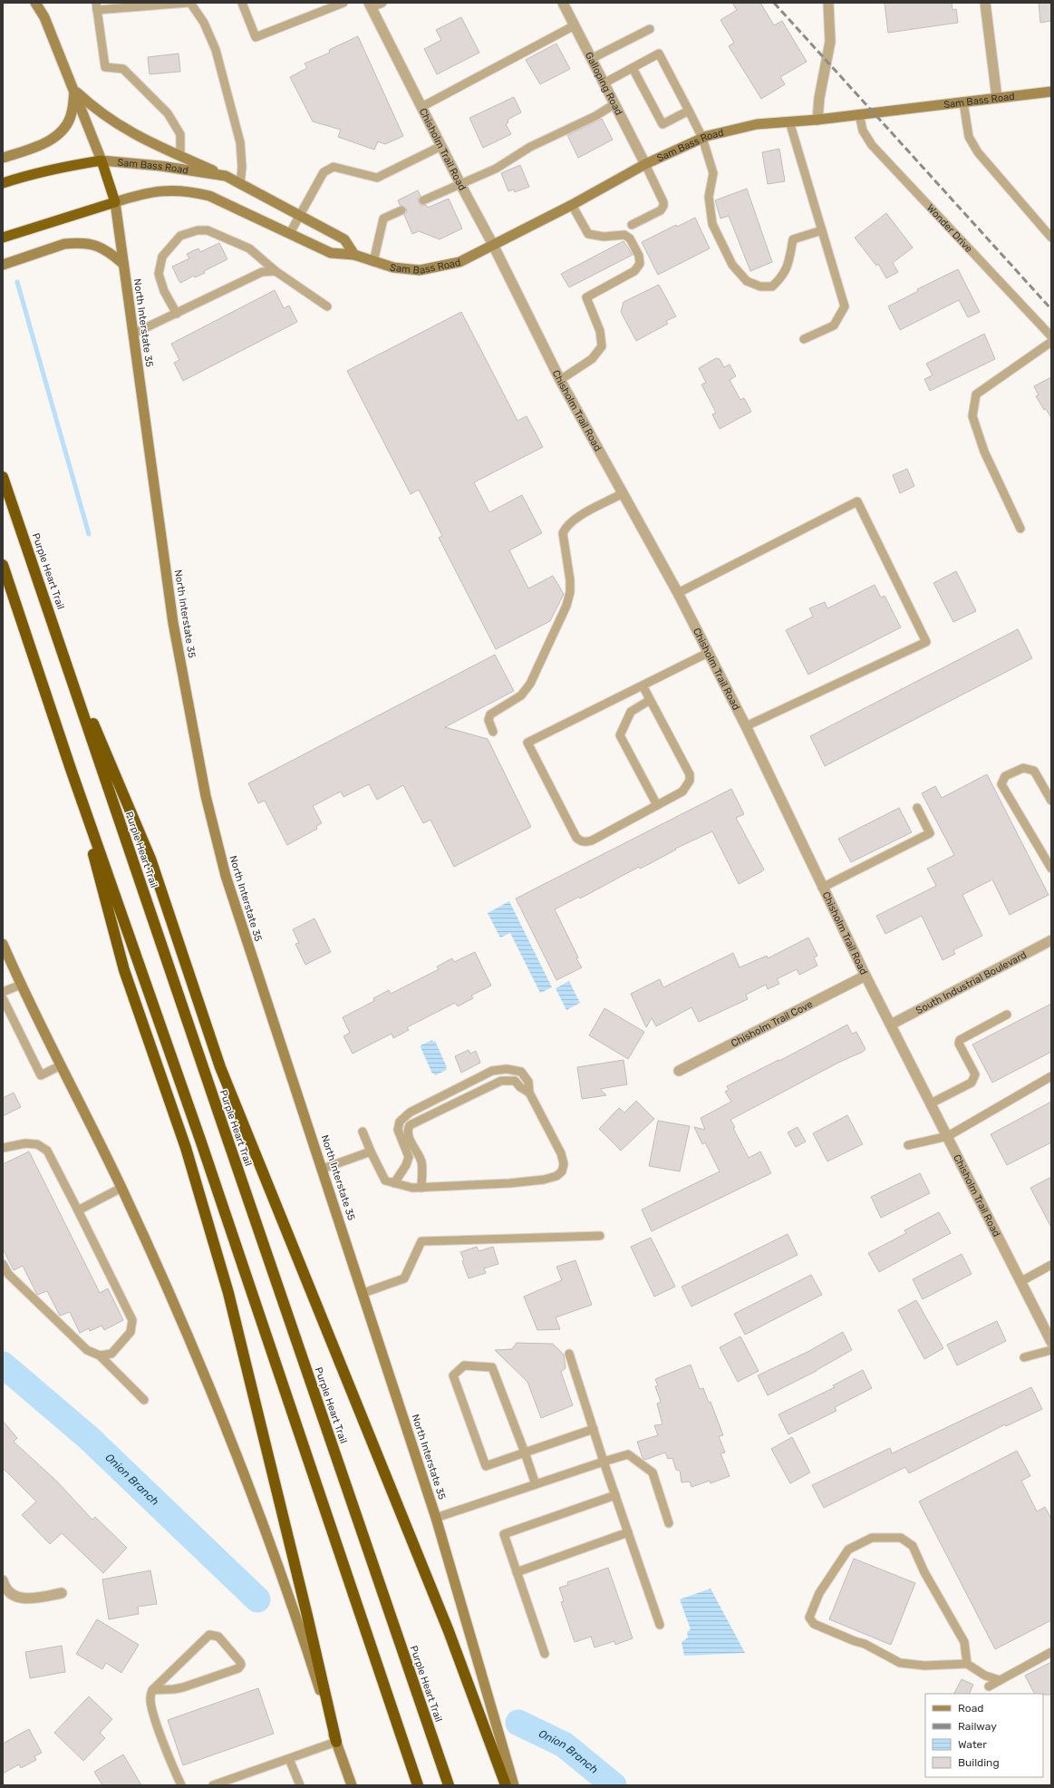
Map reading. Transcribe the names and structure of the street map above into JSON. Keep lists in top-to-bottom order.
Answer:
{
  "streets": {
    "highway": ["North Interstate 35", "Purple Heart Trail"],
    "main road": ["Sam Bass Road"],
    "street": [
      "Galloping Road",
      "Chisholm Trail Road",
      "South Industrial Boulevard",
      "Chisholm Trail Cove"
    ],
    "lane": ["Wonder Drive"]
  },
  "crossings": [
    ["Galloping Road", "Sam Bass Road"],
    ["Sam Bass Road", "Chisholm Trail Road"],
    ["Sam Bass Road", "Wonder Drive"],
    ["Sam Bass Road", "North Interstate 35"],
    ["Chisholm Trail Road", "South Industrial Boulevard"],
    ["Chisholm Trail Road", "Chisholm Trail Cove"]
  ],
  "water": ["Onion Branch"],
  "legend": [
    "Road",
    "Railway",
    "Water",
    "Building"
  ]
}
